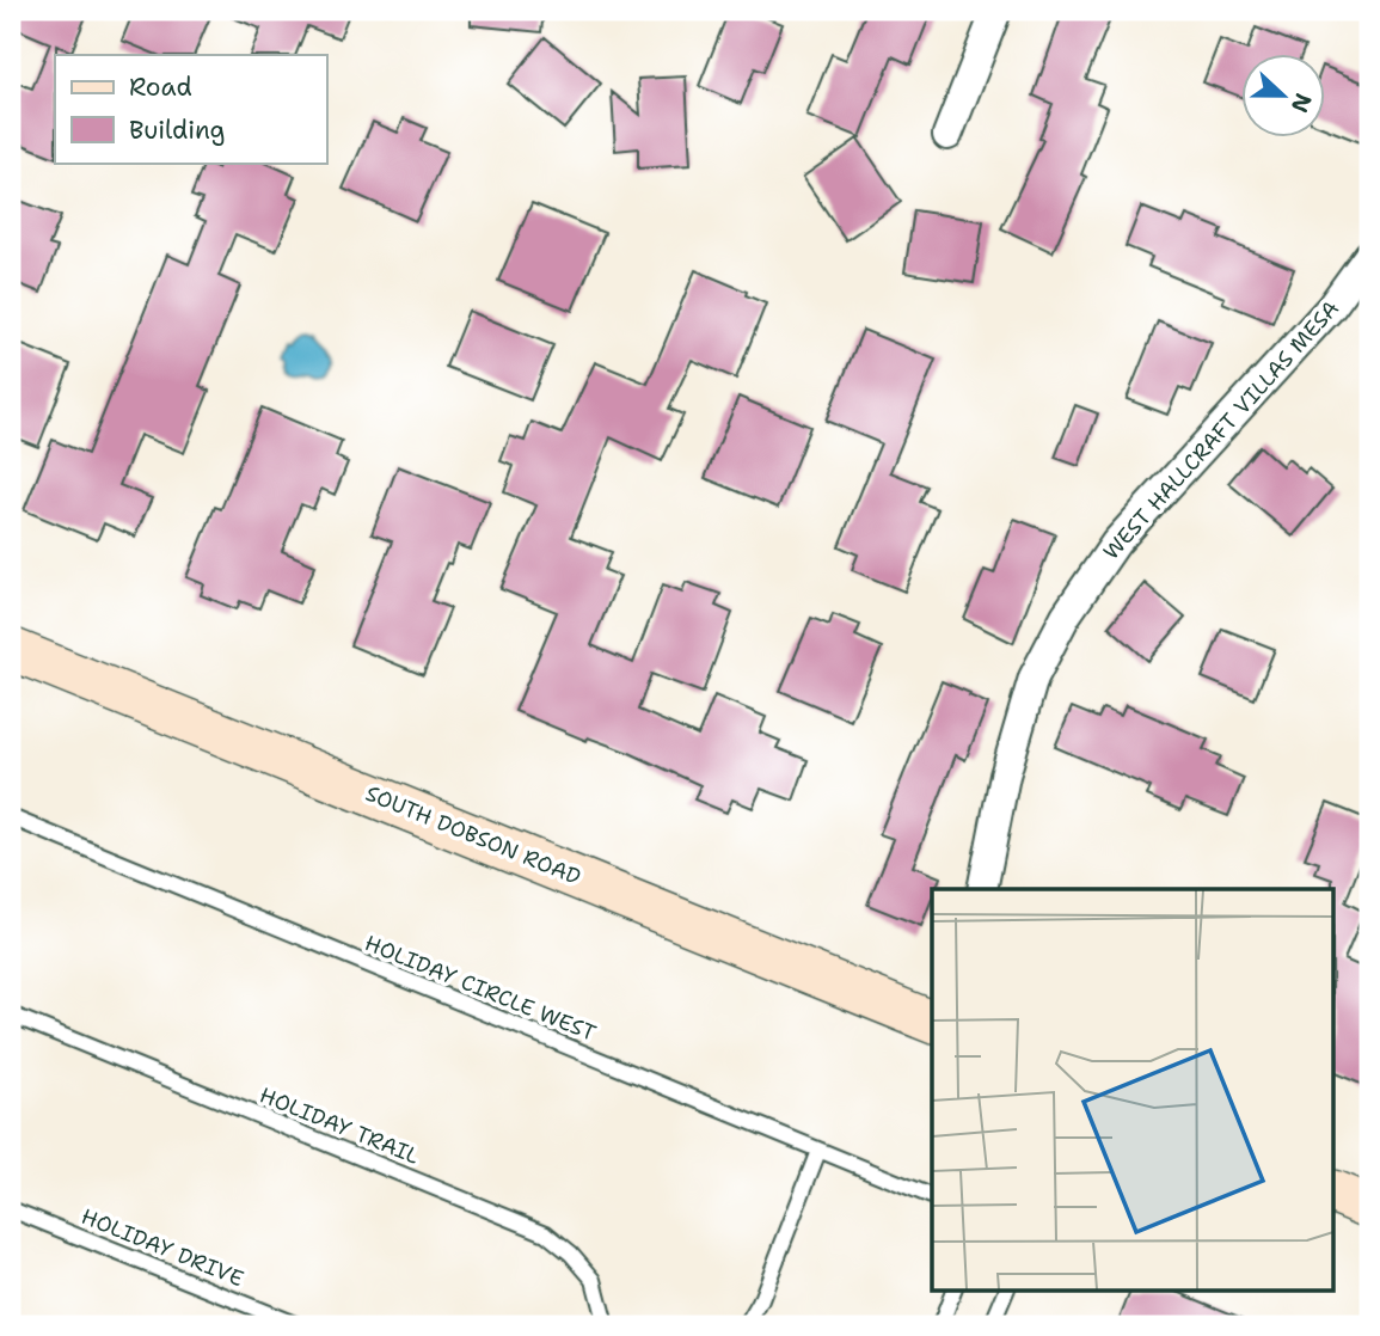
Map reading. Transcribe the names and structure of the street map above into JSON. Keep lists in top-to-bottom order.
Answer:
{
  "streets": {
    "main road": ["SOUTH DOBSON ROAD"],
    "street": ["WEST HALLCRAFT VILLAS MESA"],
    "lane": ["HOLIDAY CIRCLE WEST", "HOLIDAY TRAIL", "HOLIDAY DRIVE"]
  },
  "legend": ["Road", "Building"],
  "north": "right"
}
